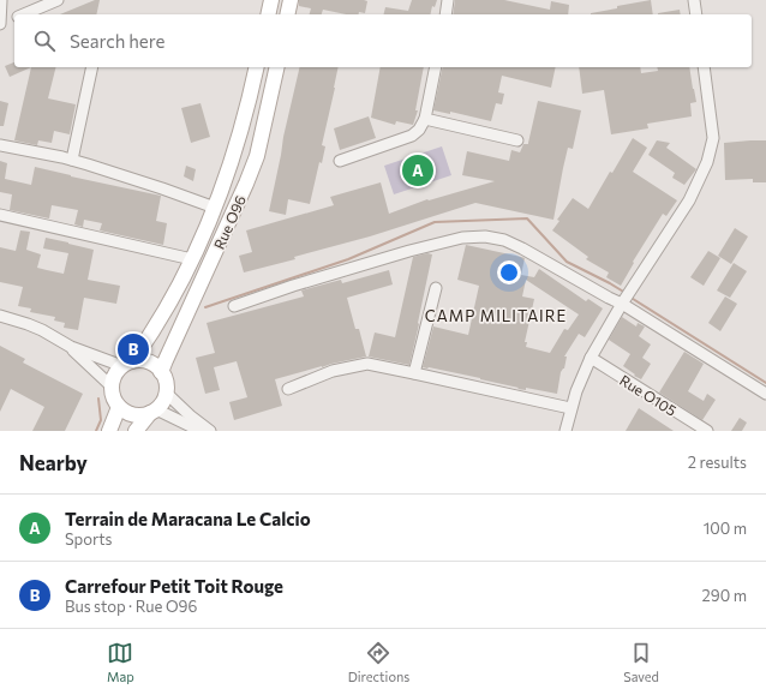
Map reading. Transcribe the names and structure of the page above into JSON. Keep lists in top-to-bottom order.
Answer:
{
  "streets": {
    "main road": ["Rue O96"],
    "street": ["Rue O105"]
  },
  "districts": ["CAMP MILITAIRE"],
  "page": {
    "search": "Search here",
    "pins": ["A", "B"],
    "heading": ["Nearby", "2 results"],
    "list": [
      {
        "mark": "A",
        "name": "Terrain de Maracana Le Calcio",
        "note": "Sports",
        "value": "100 m"
      },
      {
        "mark": "B",
        "name": "Carrefour Petit Toit Rouge",
        "note": "Bus stop · Rue O96",
        "value": "290 m"
      }
    ],
    "nav": ["Map", "Directions", "Saved"]
  }
}
